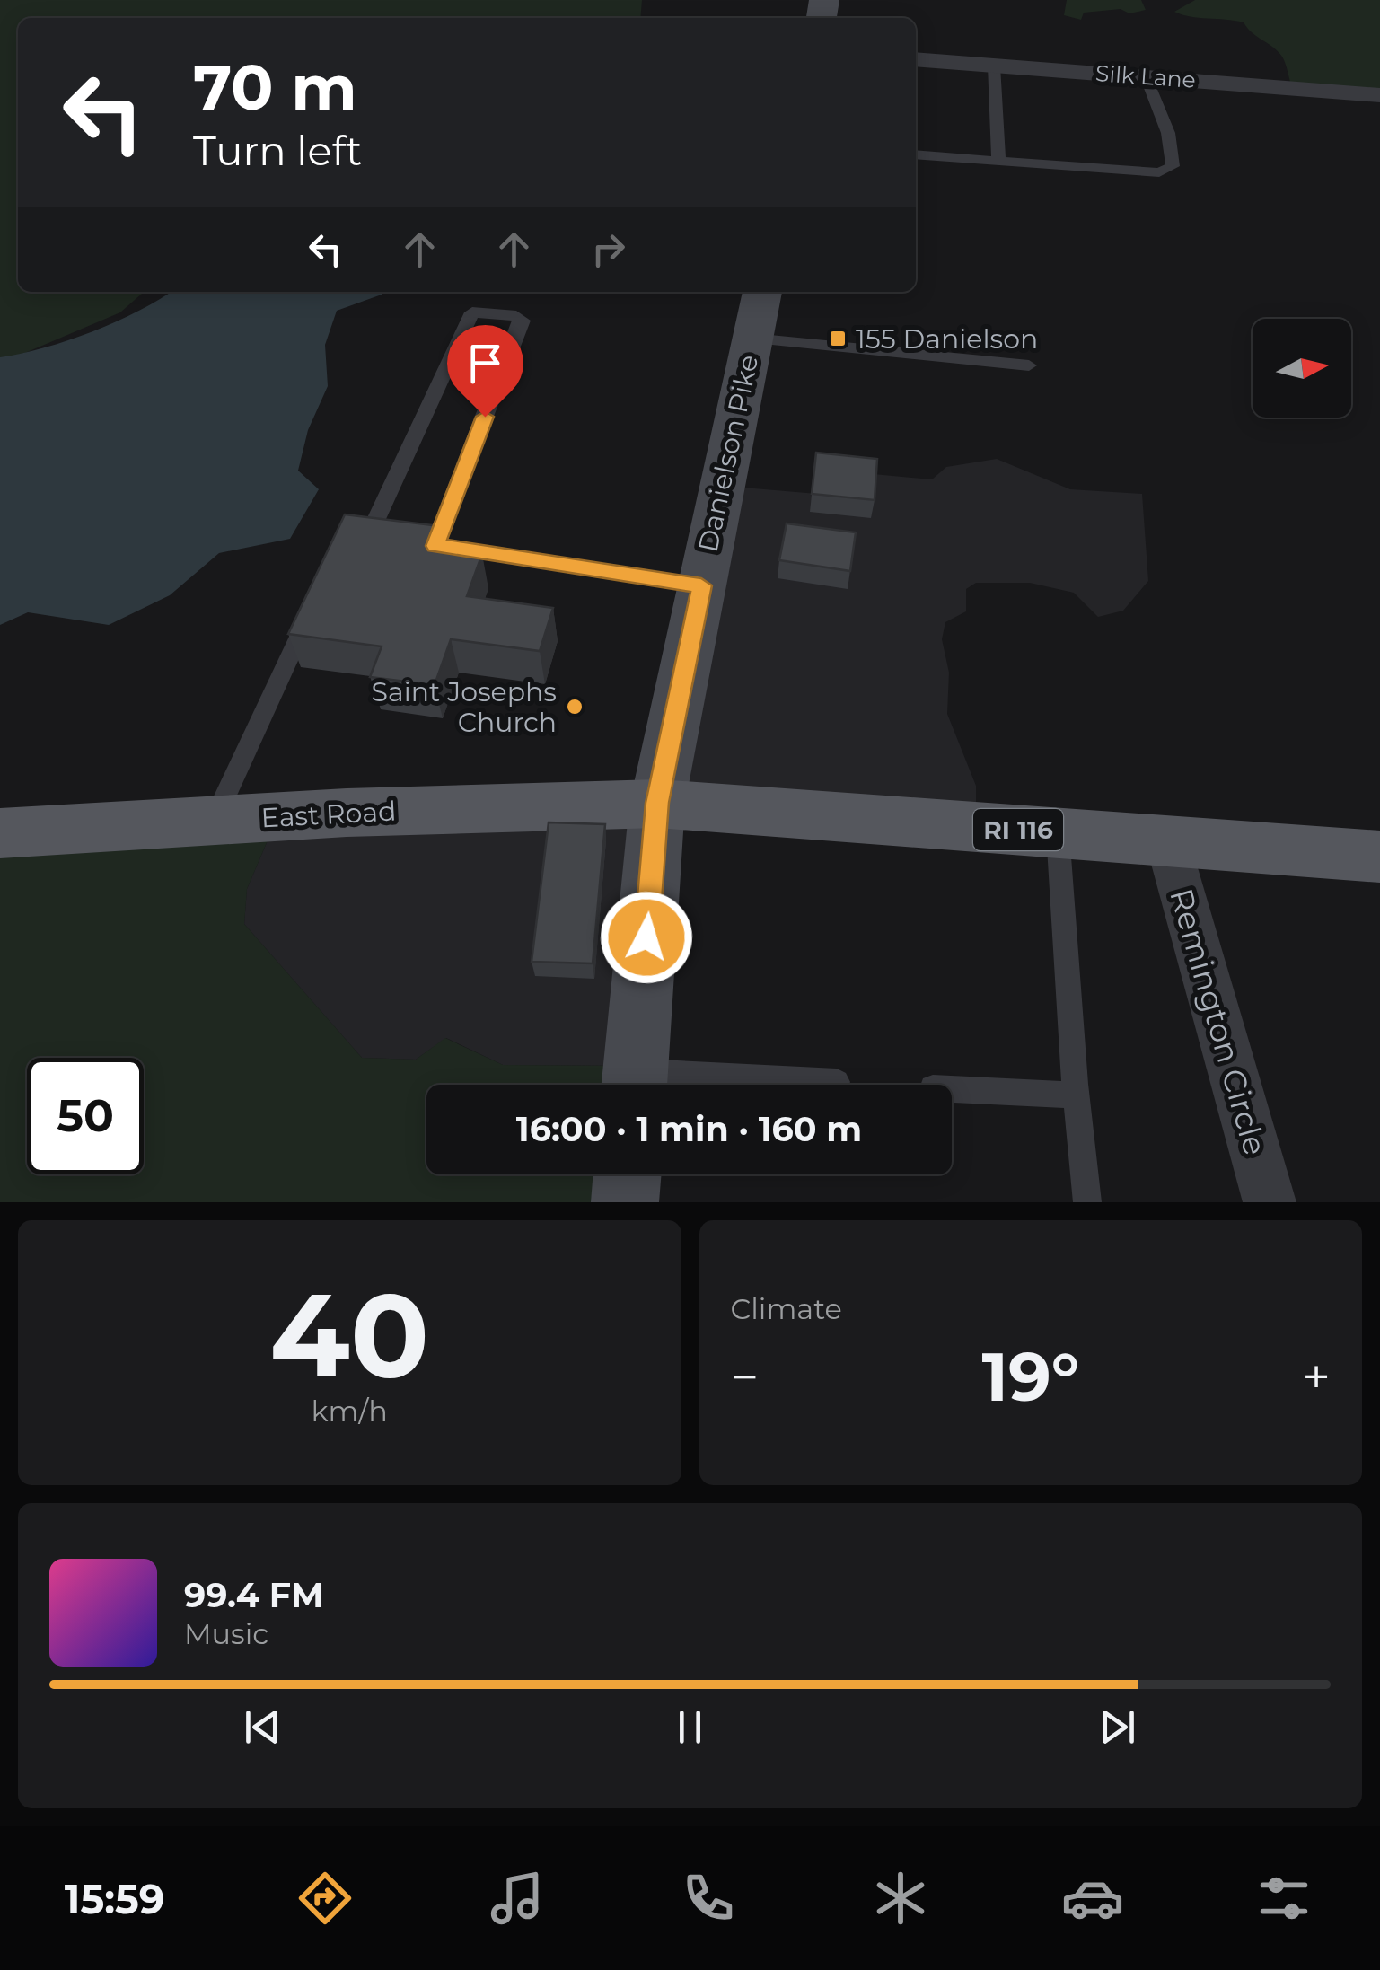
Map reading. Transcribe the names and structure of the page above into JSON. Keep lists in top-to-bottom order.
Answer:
{
  "streets": {
    "main road": ["Danielson Pike", "East Road", "RI 116"],
    "street": ["Silk Lane", "Remington Circle"]
  },
  "crossings": [
    ["Danielson Pike", "East Road"],
    ["Danielson Pike", "RI 116"],
    ["East Road", "RI 116"],
    ["RI 116", "Remington Circle"]
  ],
  "places": {
    "transit": ["155 Danielson"],
    "other": ["Saint Josephs Church"]
  },
  "north": "right",
  "page": {
    "turn": ["70 m", "Turn left"],
    "limit": "50",
    "trip": "16:00 · 1 min · 160 m",
    "tile": [
      ["40", "km/h"],
      "Climate"
    ],
    "heat": ["−", "19°", "+"],
    "song": ["99.4 FM", "Music"],
    "tabs": "15:59"
  }
}
